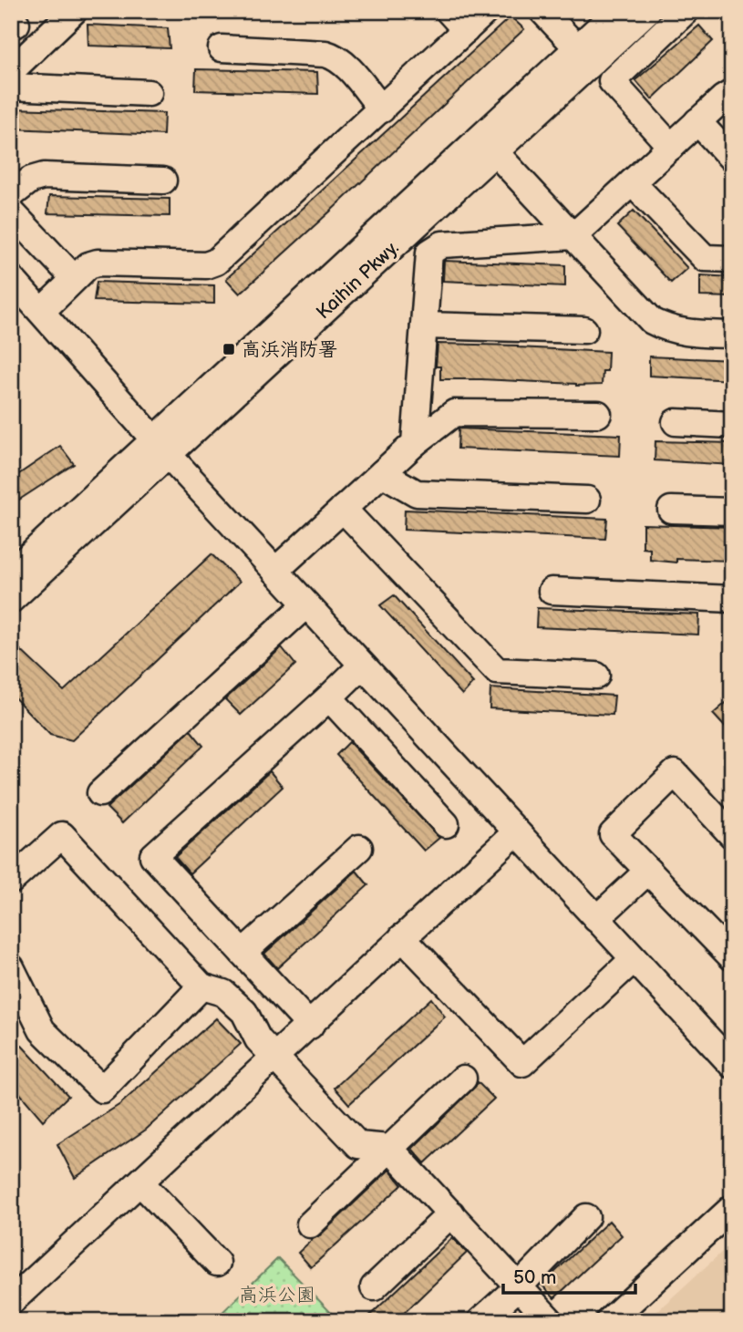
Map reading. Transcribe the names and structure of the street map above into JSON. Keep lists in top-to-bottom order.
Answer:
{
  "streets": {
    "street": ["Kaihin Pkwy."]
  },
  "parks": ["高浜公園"],
  "places": {
    "transit": ["高浜消防署"]
  },
  "scale_bar": "50 m"
}
